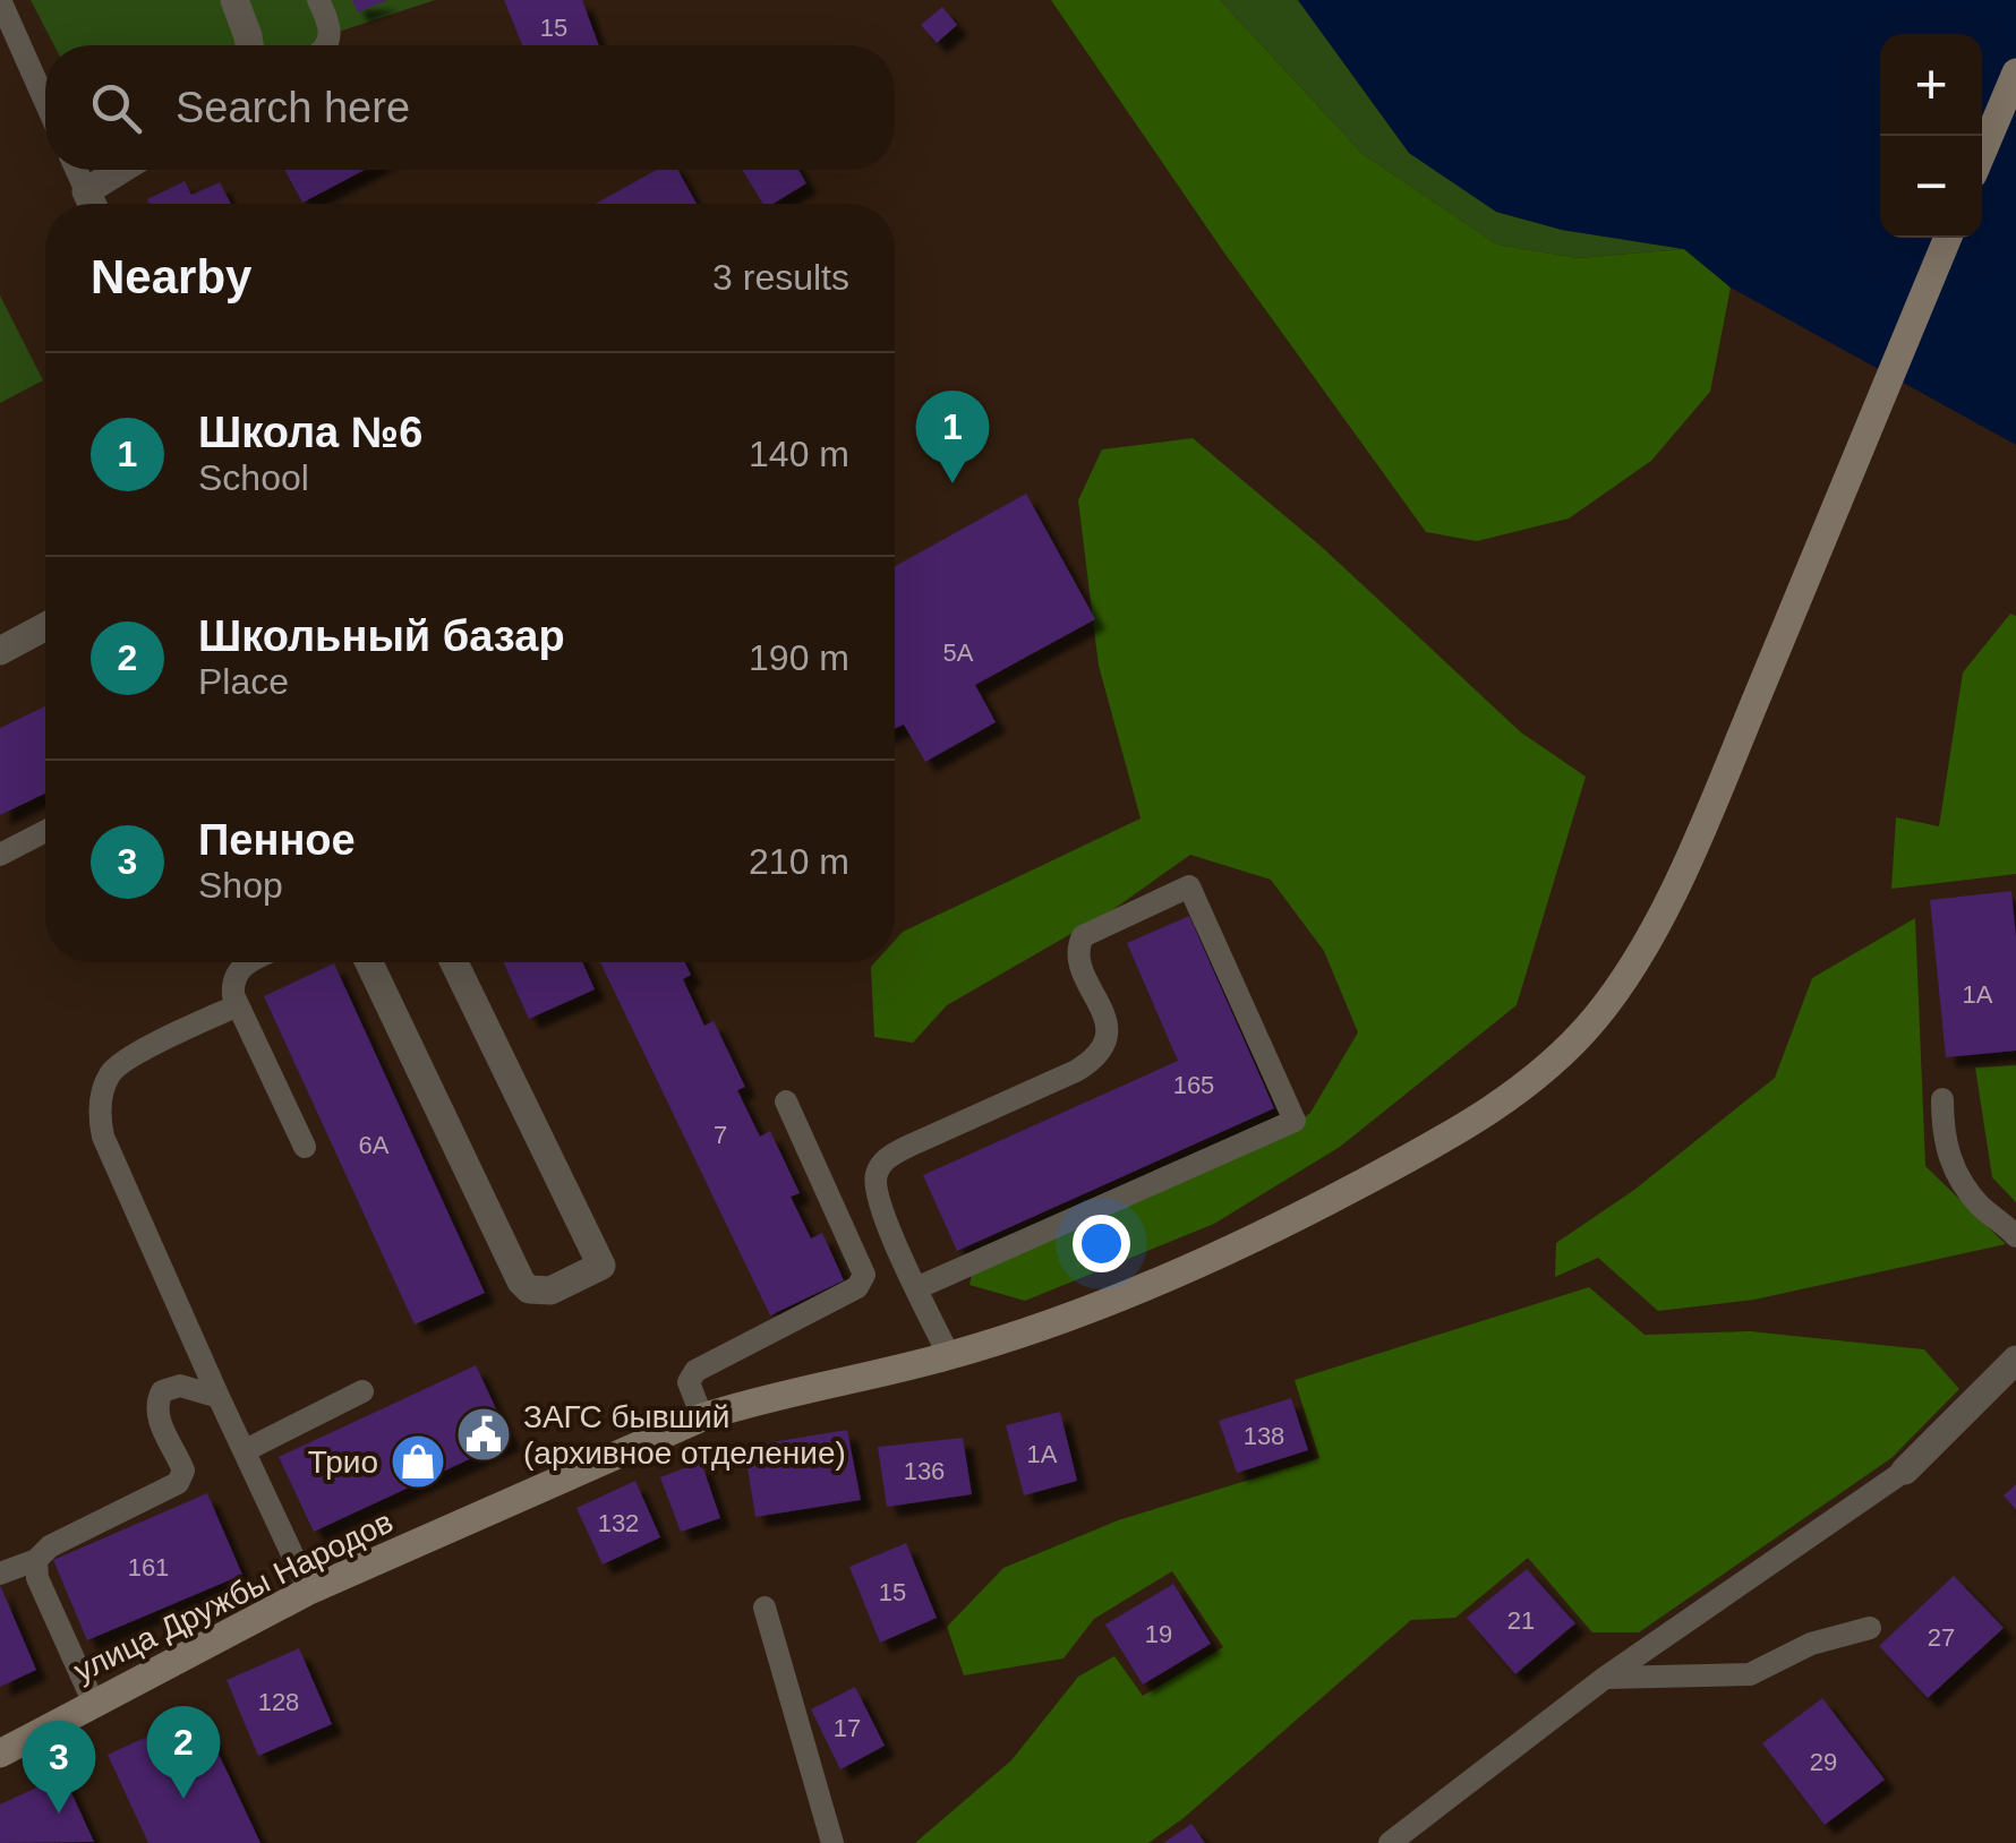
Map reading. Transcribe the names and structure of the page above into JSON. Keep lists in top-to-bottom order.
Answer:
{
  "streets": {
    "street": ["улица Дружбы Народов"]
  },
  "places": {
    "public building": ["ЗАГС бывший (архивное отделение)"],
    "shop": ["Трио"]
  },
  "house_numbers": [
    "15",
    "5А",
    "1А",
    "165",
    "7",
    "6А",
    "138",
    "1А",
    "136",
    "132",
    "161",
    "15",
    "21",
    "19",
    "27",
    "128",
    "17",
    "29"
  ],
  "page": {
    "map_buttons": ["+", "−"],
    "search": "Search here",
    "heading": ["Nearby", "3 results"],
    "list": [
      {
        "mark": "1",
        "name": "Школа №6",
        "note": "School",
        "value": "140 m"
      },
      {
        "mark": "2",
        "name": "Школьный базар",
        "note": "Place",
        "value": "190 m"
      },
      {
        "mark": "3",
        "name": "Пенное",
        "note": "Shop",
        "value": "210 m"
      }
    ],
    "pins": ["1", "2", "3"]
  }
}
